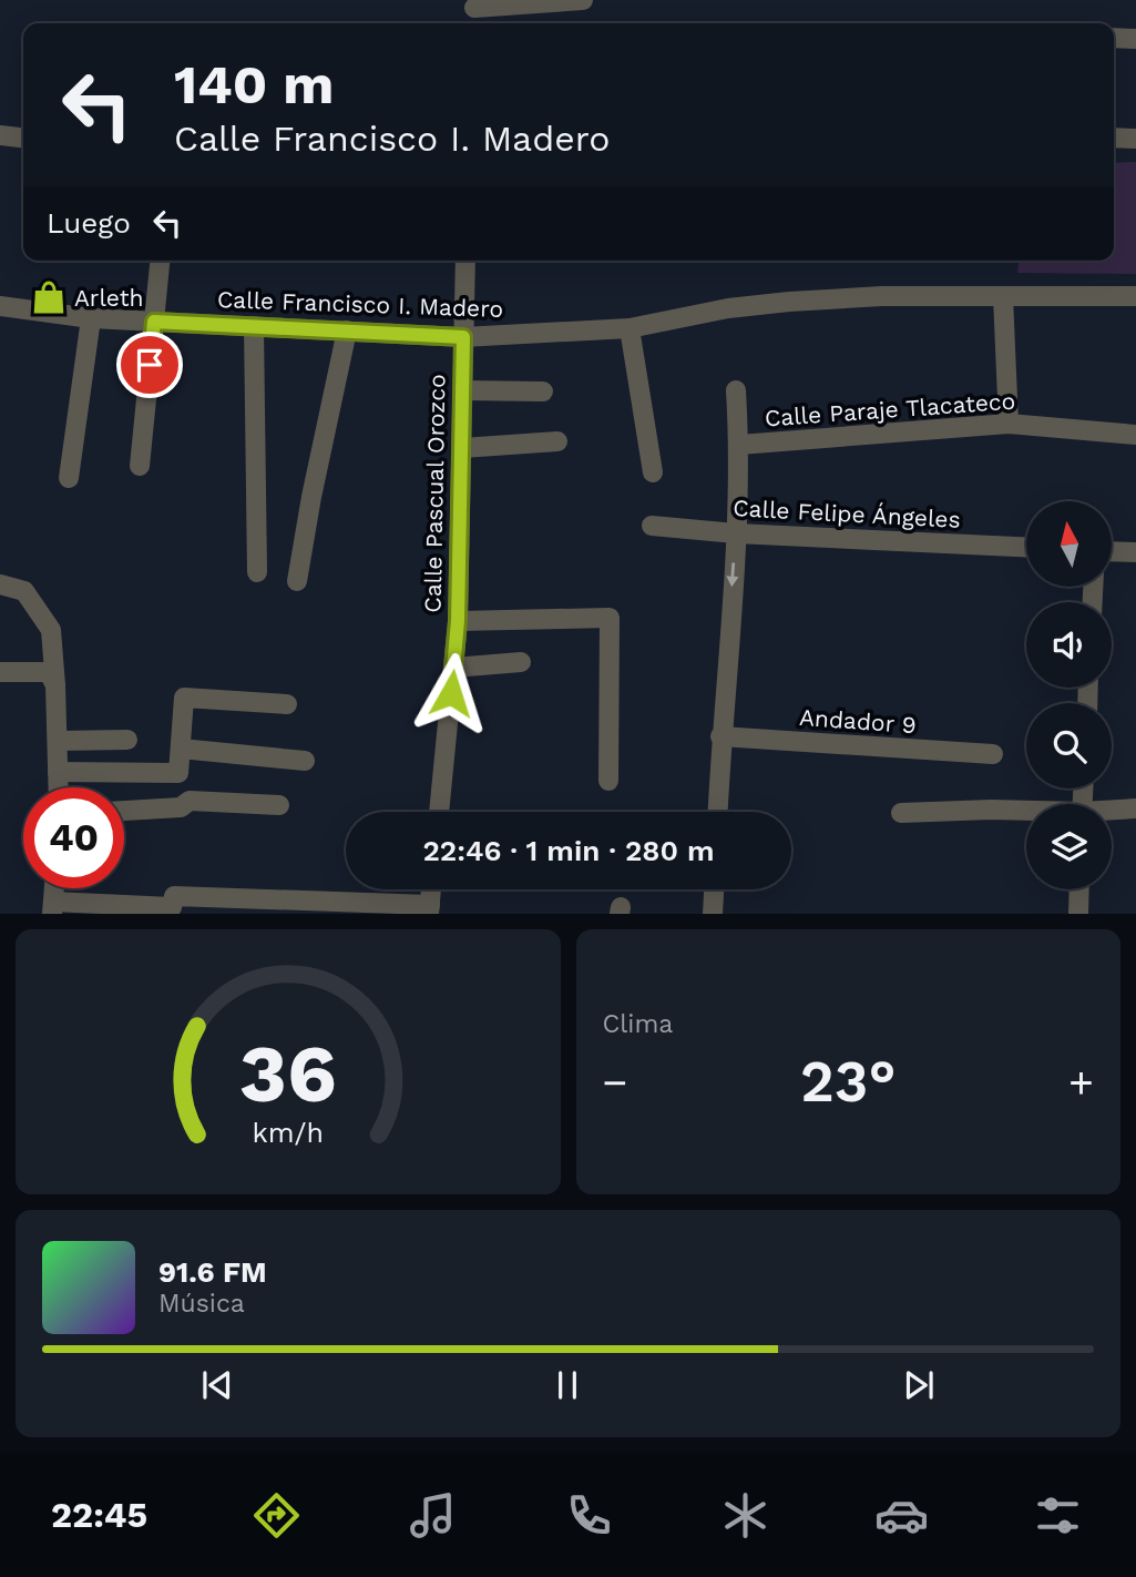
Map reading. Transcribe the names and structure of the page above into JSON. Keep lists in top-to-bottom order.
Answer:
{
  "streets": {
    "street": [
      "Calle Francisco I. Madero",
      "Calle Paraje Tlacateco",
      "Calle Pascual Orozco",
      "Calle Felipe Ángeles",
      "Andador 9"
    ]
  },
  "crossings": [
    ["Calle Francisco I. Madero", "Calle Pascual Orozco"]
  ],
  "places": {
    "shop": ["Arleth"]
  },
  "north": "top",
  "page": {
    "turn": ["140 m", "Calle Francisco I. Madero"],
    "then": "Luego",
    "limit": "40",
    "trip": "22:46 · 1 min · 280 m",
    "tile": "Clima",
    "heat": ["−", "23°", "+"],
    "song": ["91.6 FM", "Música"],
    "tabs": "22:45",
    "gauge": ["36", "km/h"]
  }
}
